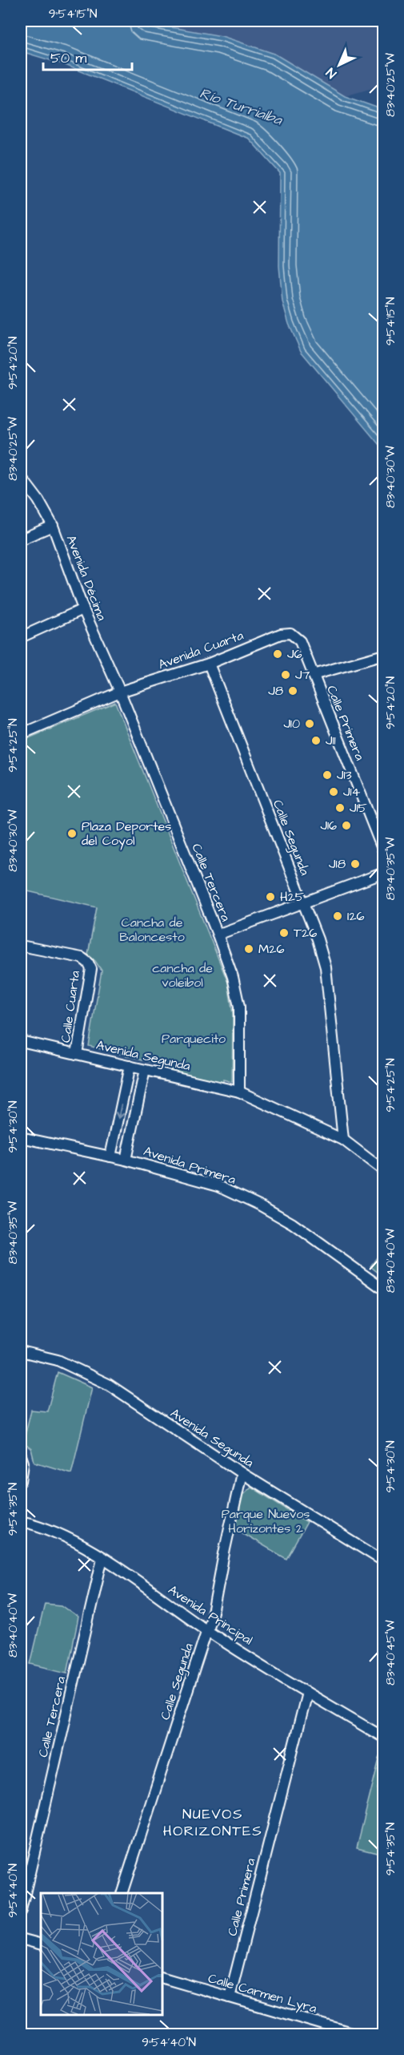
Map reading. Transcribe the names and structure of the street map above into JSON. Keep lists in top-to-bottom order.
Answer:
{
  "streets": {
    "street": [
      "Avenida Décima",
      "Avenida Cuarta",
      "Calle Primera",
      "Calle Segunda",
      "Calle Tercera",
      "Calle Cuarta",
      "Avenida Segunda",
      "Avenida Primera",
      "Avenida Principal",
      "Calle Carmen Lyra"
    ]
  },
  "crossings": [
    ["Avenida Décima", "Avenida Cuarta"],
    ["Avenida Décima", "Calle Tercera"],
    ["Avenida Cuarta", "Calle Primera"],
    ["Avenida Cuarta", "Calle Segunda"],
    ["Avenida Cuarta", "Calle Tercera"],
    ["Calle Primera", "Avenida Principal"],
    ["Calle Primera", "Calle Carmen Lyra"],
    ["Calle Segunda", "Avenida Segunda"],
    ["Calle Segunda", "Avenida Principal"],
    ["Calle Tercera", "Avenida Segunda"],
    ["Calle Tercera", "Avenida Principal"],
    ["Calle Cuarta", "Avenida Segunda"]
  ],
  "districts": ["NUEVOS HORIZONTES"],
  "water": ["Río Turrialba"],
  "parks": [
    "Cancha de Baloncesto",
    "cancha de voleibol",
    "Parquecito",
    "Parque Nuevos Horizontes 2"
  ],
  "places": [
    "J6",
    "J7",
    "J8",
    "J10",
    "J11",
    "J13",
    "J14",
    "J15",
    "J16",
    "Plaza Deportes del Coyol",
    "J18",
    "H25",
    "I26",
    "T26",
    "M26"
  ],
  "scale_bar": "50 m",
  "north": "bottom left",
  "coordinates": [
    "9°54'15\"N",
    "83°40'25\"W",
    "9°54'20\"N",
    "83°40'30\"W",
    "9°54'25\"N",
    "83°40'35\"W",
    "9°54'30\"N",
    "83°40'40\"W",
    "9°54'35\"N",
    "83°40'45\"W",
    "9°54'40\"N"
  ]
}
